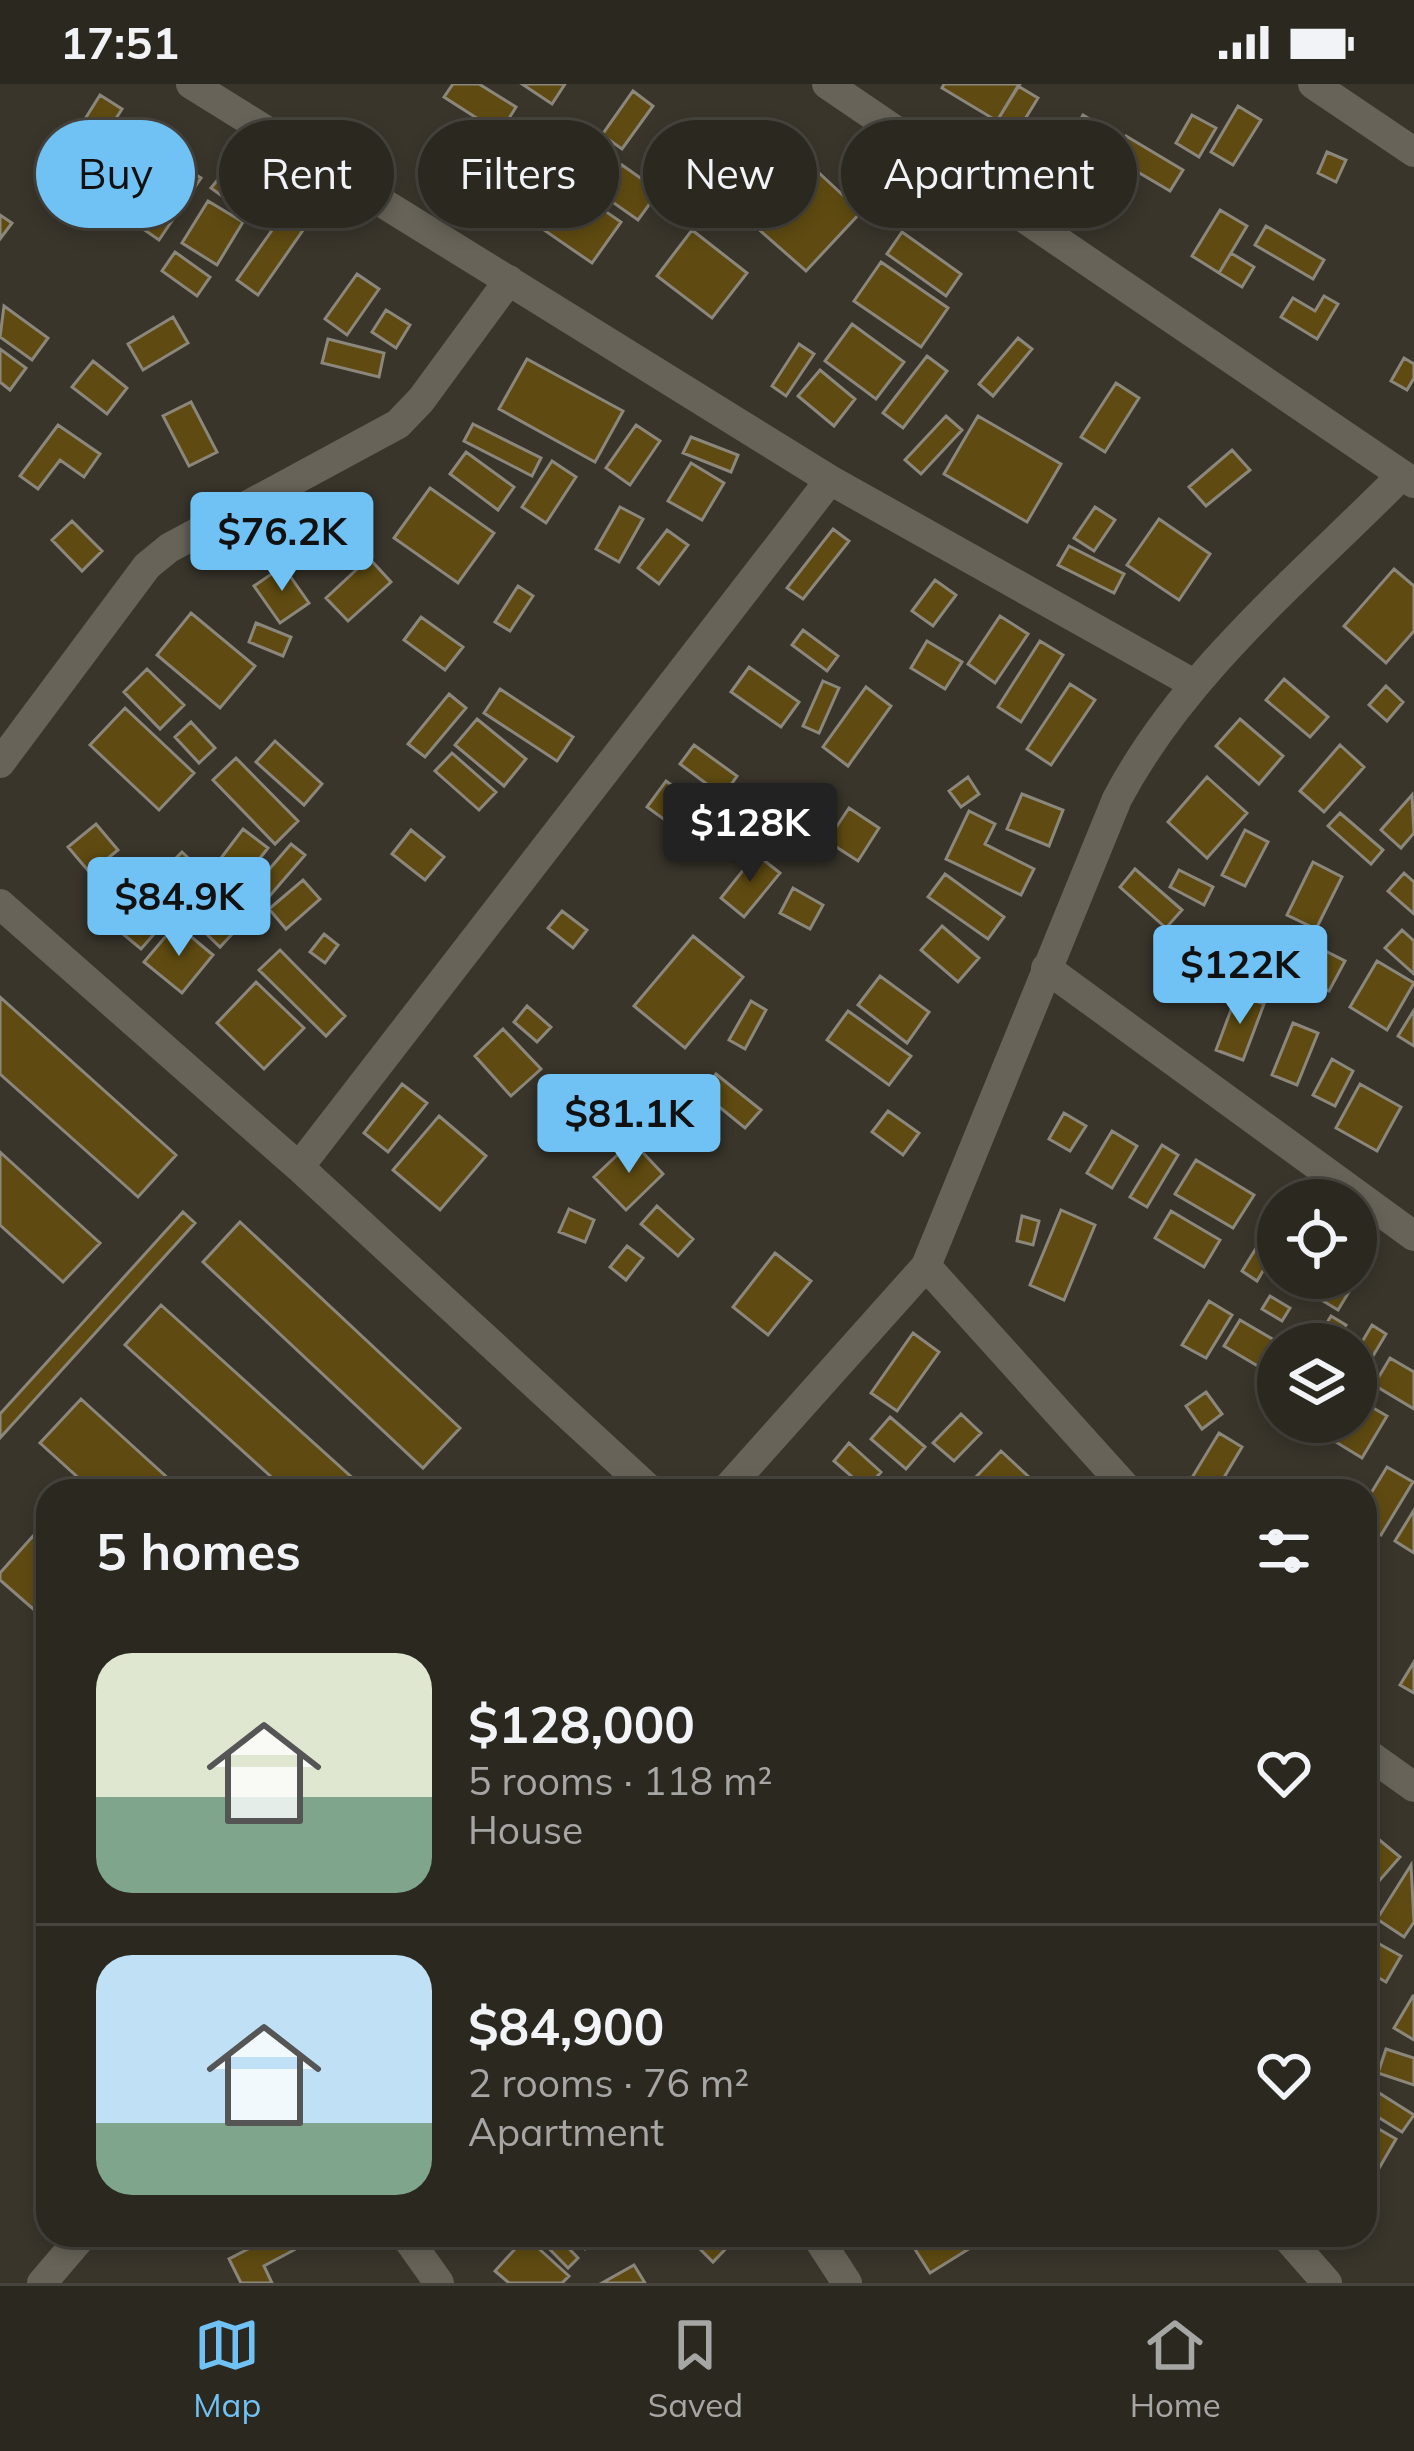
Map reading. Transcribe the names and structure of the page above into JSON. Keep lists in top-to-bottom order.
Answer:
{
  "page": {
    "status": "17:51",
    "chip": [
      "Buy",
      "Rent",
      "Filters",
      "New",
      "Apartment"
    ],
    "price": [
      "$76.2K",
      "$128K",
      "$84.9K",
      "$122K",
      "$81.1K"
    ],
    "heading": "5 homes",
    "list": [
      {
        "name": "$128,000",
        "note": "5 rooms · 118 m² · House"
      },
      {
        "name": "$84,900",
        "note": "2 rooms · 76 m² · Apartment"
      }
    ],
    "tabs": ["Map", "Saved", "Home"]
  }
}
